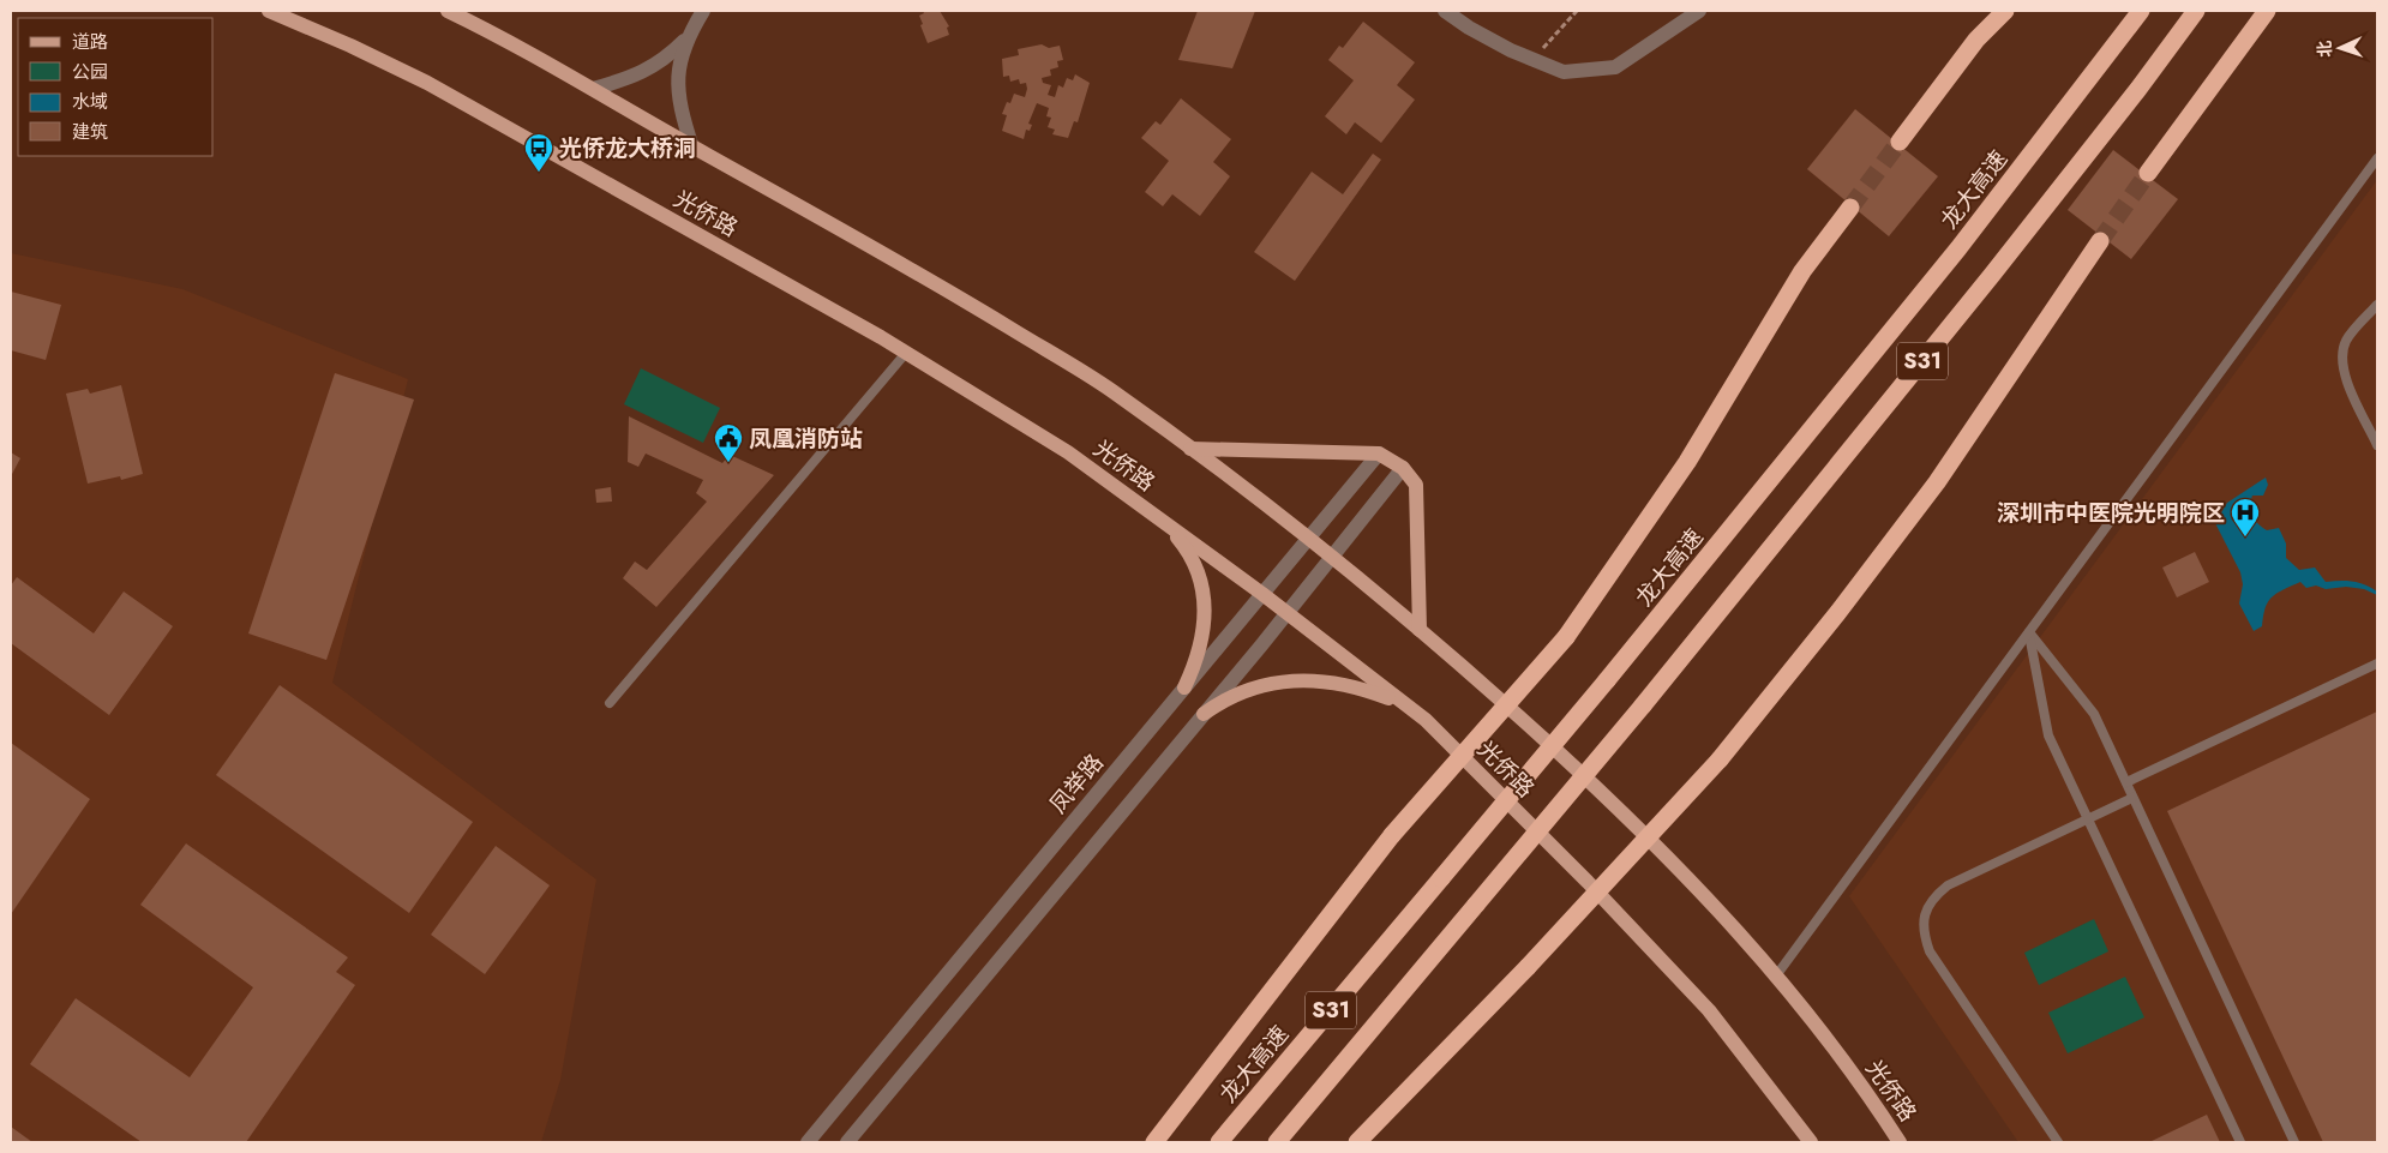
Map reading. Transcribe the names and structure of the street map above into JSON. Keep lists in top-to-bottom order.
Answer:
{
  "streets": {
    "highway": ["龙大高速", "S31"],
    "main road": ["光侨路"],
    "street": ["凤举路"]
  },
  "crossings": [
    ["光侨路", "凤举路"]
  ],
  "places": {
    "bus stop": ["光侨龙大桥洞"],
    "public building": ["凤凰消防站"],
    "hospital": ["深圳市中医院光明院区"]
  },
  "legend": [
    "道路",
    "公园",
    "水域",
    "建筑"
  ],
  "north": "left"
}
